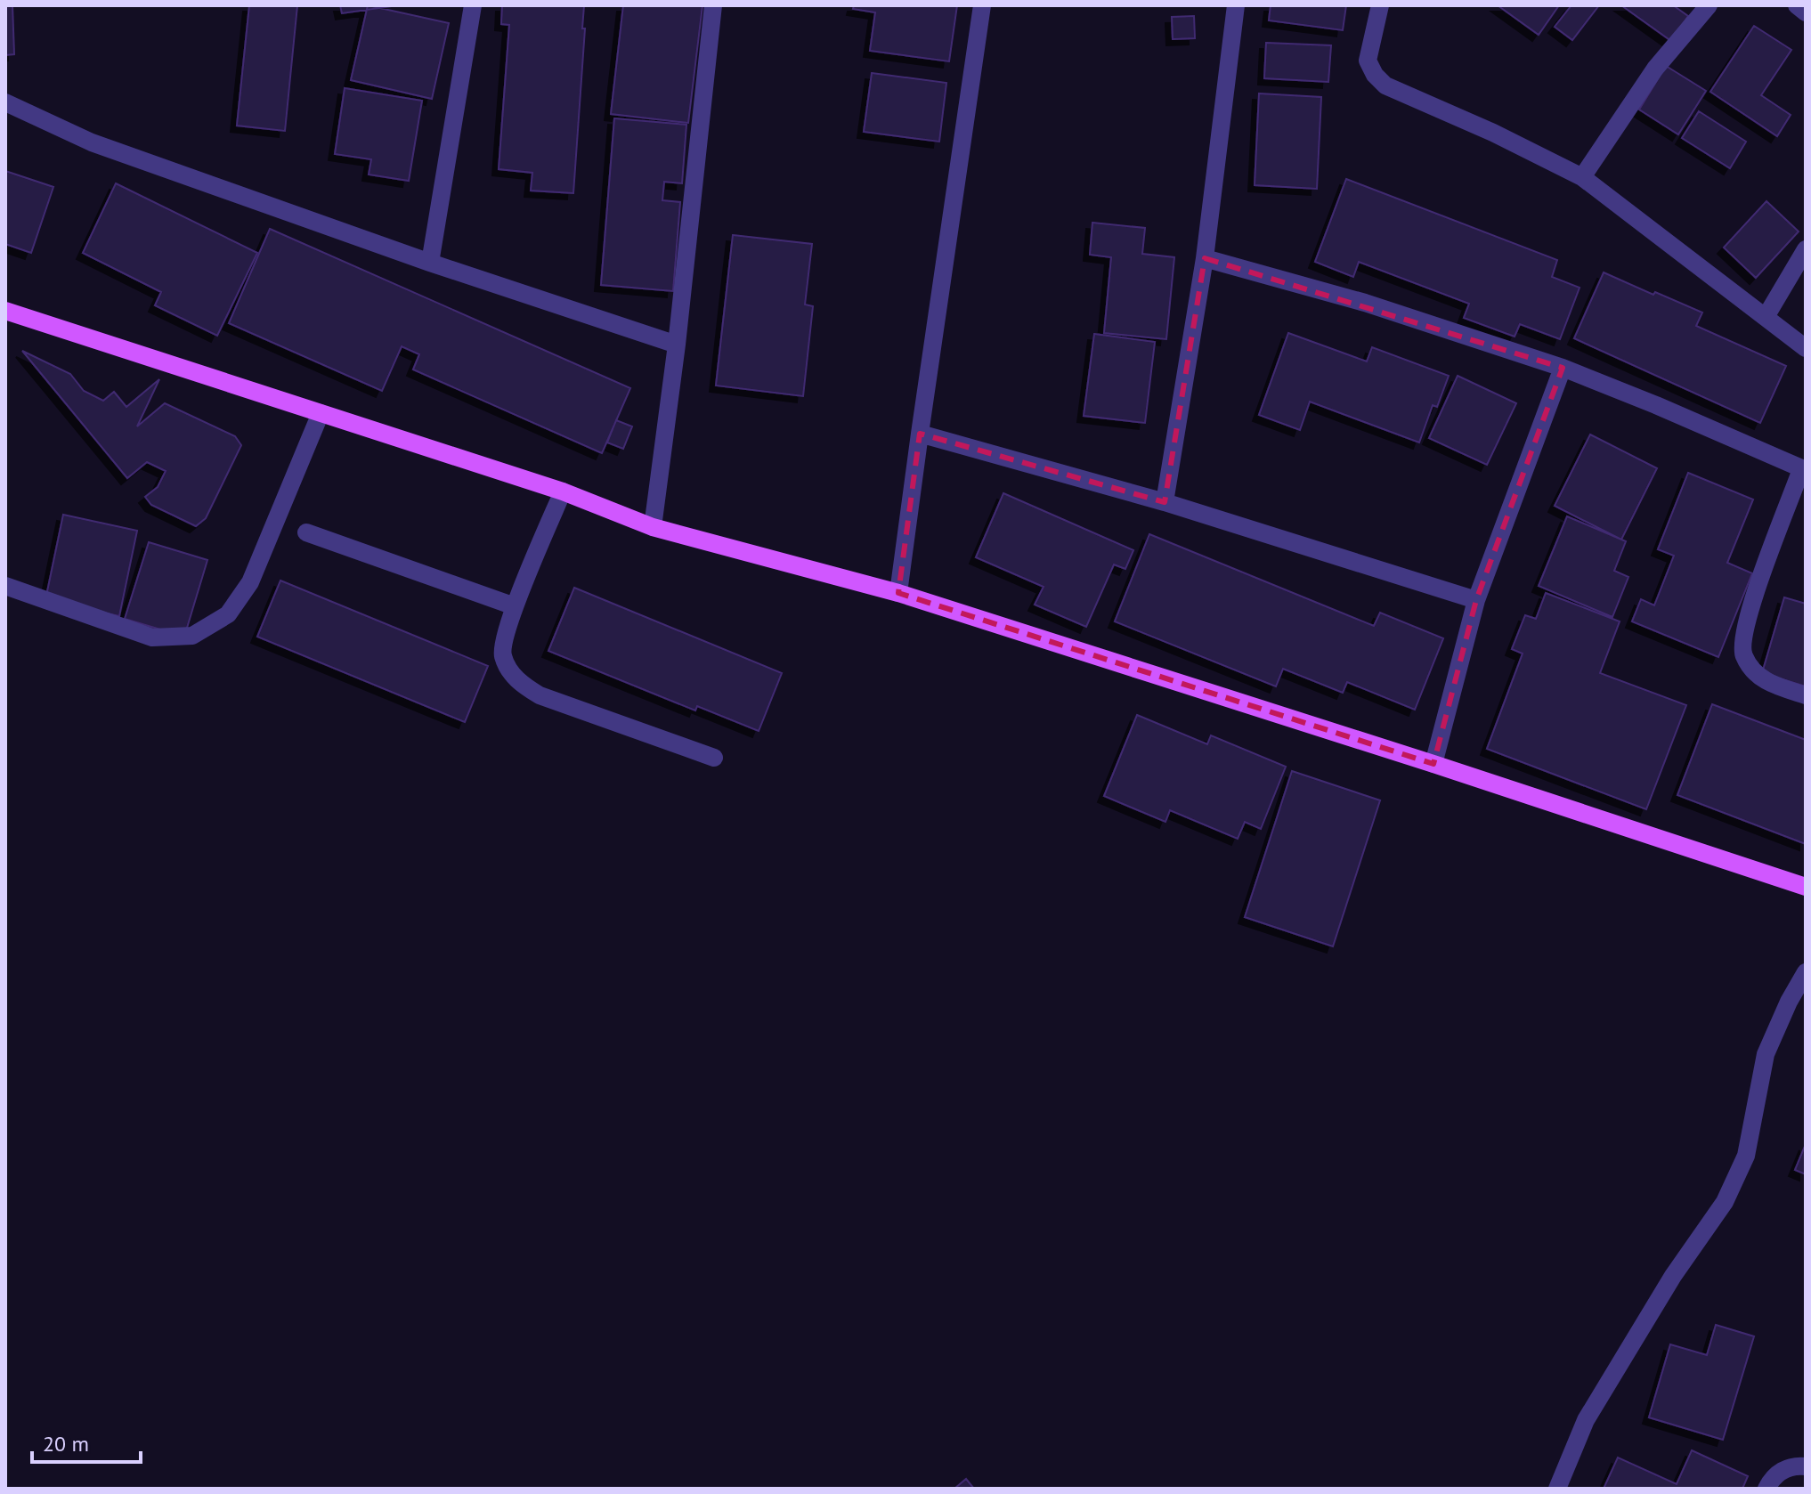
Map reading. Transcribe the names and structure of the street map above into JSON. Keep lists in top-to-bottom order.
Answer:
{
  "scale_bar": "20 m"
}
